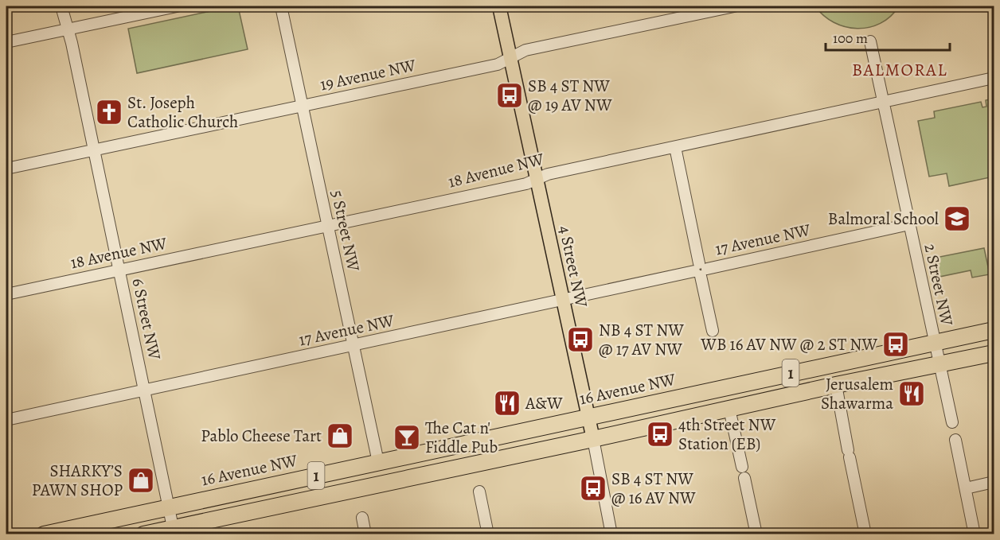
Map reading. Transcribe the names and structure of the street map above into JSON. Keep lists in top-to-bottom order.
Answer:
{
  "streets": {
    "highway": ["1", "16 Avenue NW"],
    "main road": ["4 Street NW"],
    "street": [
      "19 Avenue NW",
      "18 Avenue NW",
      "5 Street NW",
      "17 Avenue NW",
      "2 Street NW",
      "6 Street NW"
    ]
  },
  "crossings": [
    ["19 Avenue NW", "5 Street NW"],
    ["19 Avenue NW", "4 Street NW"],
    ["19 Avenue NW", "6 Street NW"],
    ["18 Avenue NW", "5 Street NW"],
    ["18 Avenue NW", "4 Street NW"],
    ["18 Avenue NW", "2 Street NW"],
    ["18 Avenue NW", "6 Street NW"],
    ["5 Street NW", "17 Avenue NW"],
    ["5 Street NW", "16 Avenue NW"],
    ["17 Avenue NW", "4 Street NW"],
    ["17 Avenue NW", "2 Street NW"],
    ["17 Avenue NW", "6 Street NW"],
    ["4 Street NW", "1"],
    ["4 Street NW", "16 Avenue NW"],
    ["2 Street NW", "1"],
    ["2 Street NW", "16 Avenue NW"],
    ["6 Street NW", "1"],
    ["6 Street NW", "16 Avenue NW"]
  ],
  "districts": ["BALMORAL"],
  "places": {
    "bus stop": [
      "SB 4 ST NW @ 19 AV NW",
      "NB 4 ST NW @ 17 AV NW",
      "WB 16 AV NW @ 2 ST NW",
      "4th Street NW Station (EB)",
      "SB 4 ST NW @ 16 AV NW"
    ],
    "church": ["St. Joseph Catholic Church"],
    "school or university": ["Balmoral School"],
    "restaurant": ["Jerusalem Shawarma", "A&W"],
    "shop": ["Pablo Cheese Tart", "SHARKY’S PAWN SHOP"],
    "bar": ["The Cat n' Fiddle Pub"]
  },
  "scale_bar": "100 m"
}
